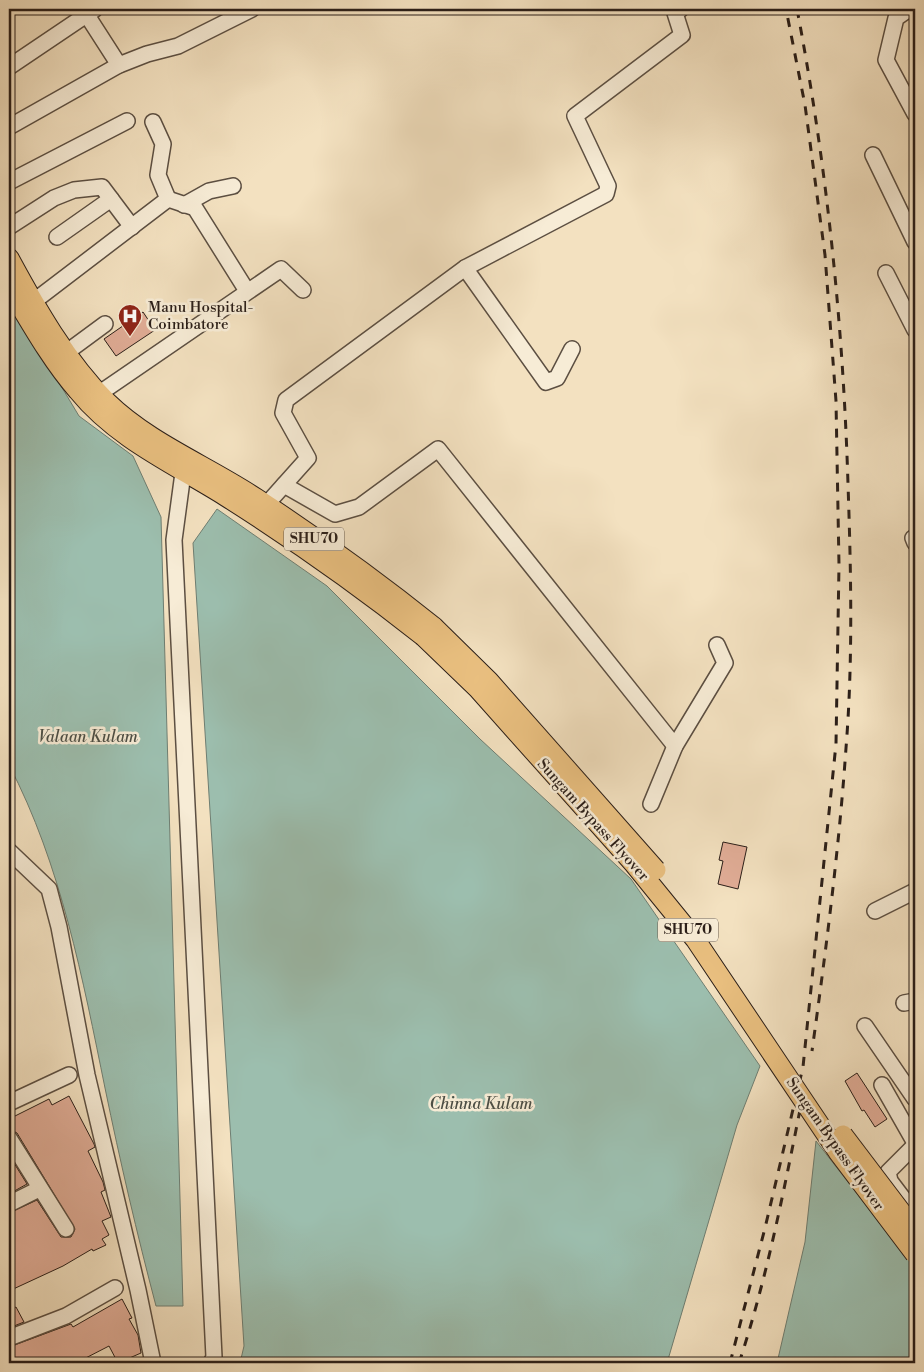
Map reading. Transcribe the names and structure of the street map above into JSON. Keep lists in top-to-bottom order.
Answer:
{
  "streets": {
    "main road": ["SHU70", "Sungam Bypass Flyover"]
  },
  "crossings": [
    ["SHU70", "Sungam Bypass Flyover"]
  ],
  "water": ["Valaan Kulam", "Chinna Kulam"],
  "places": {
    "hospital": ["Manu Hospital- Coimbatore"]
  }
}
